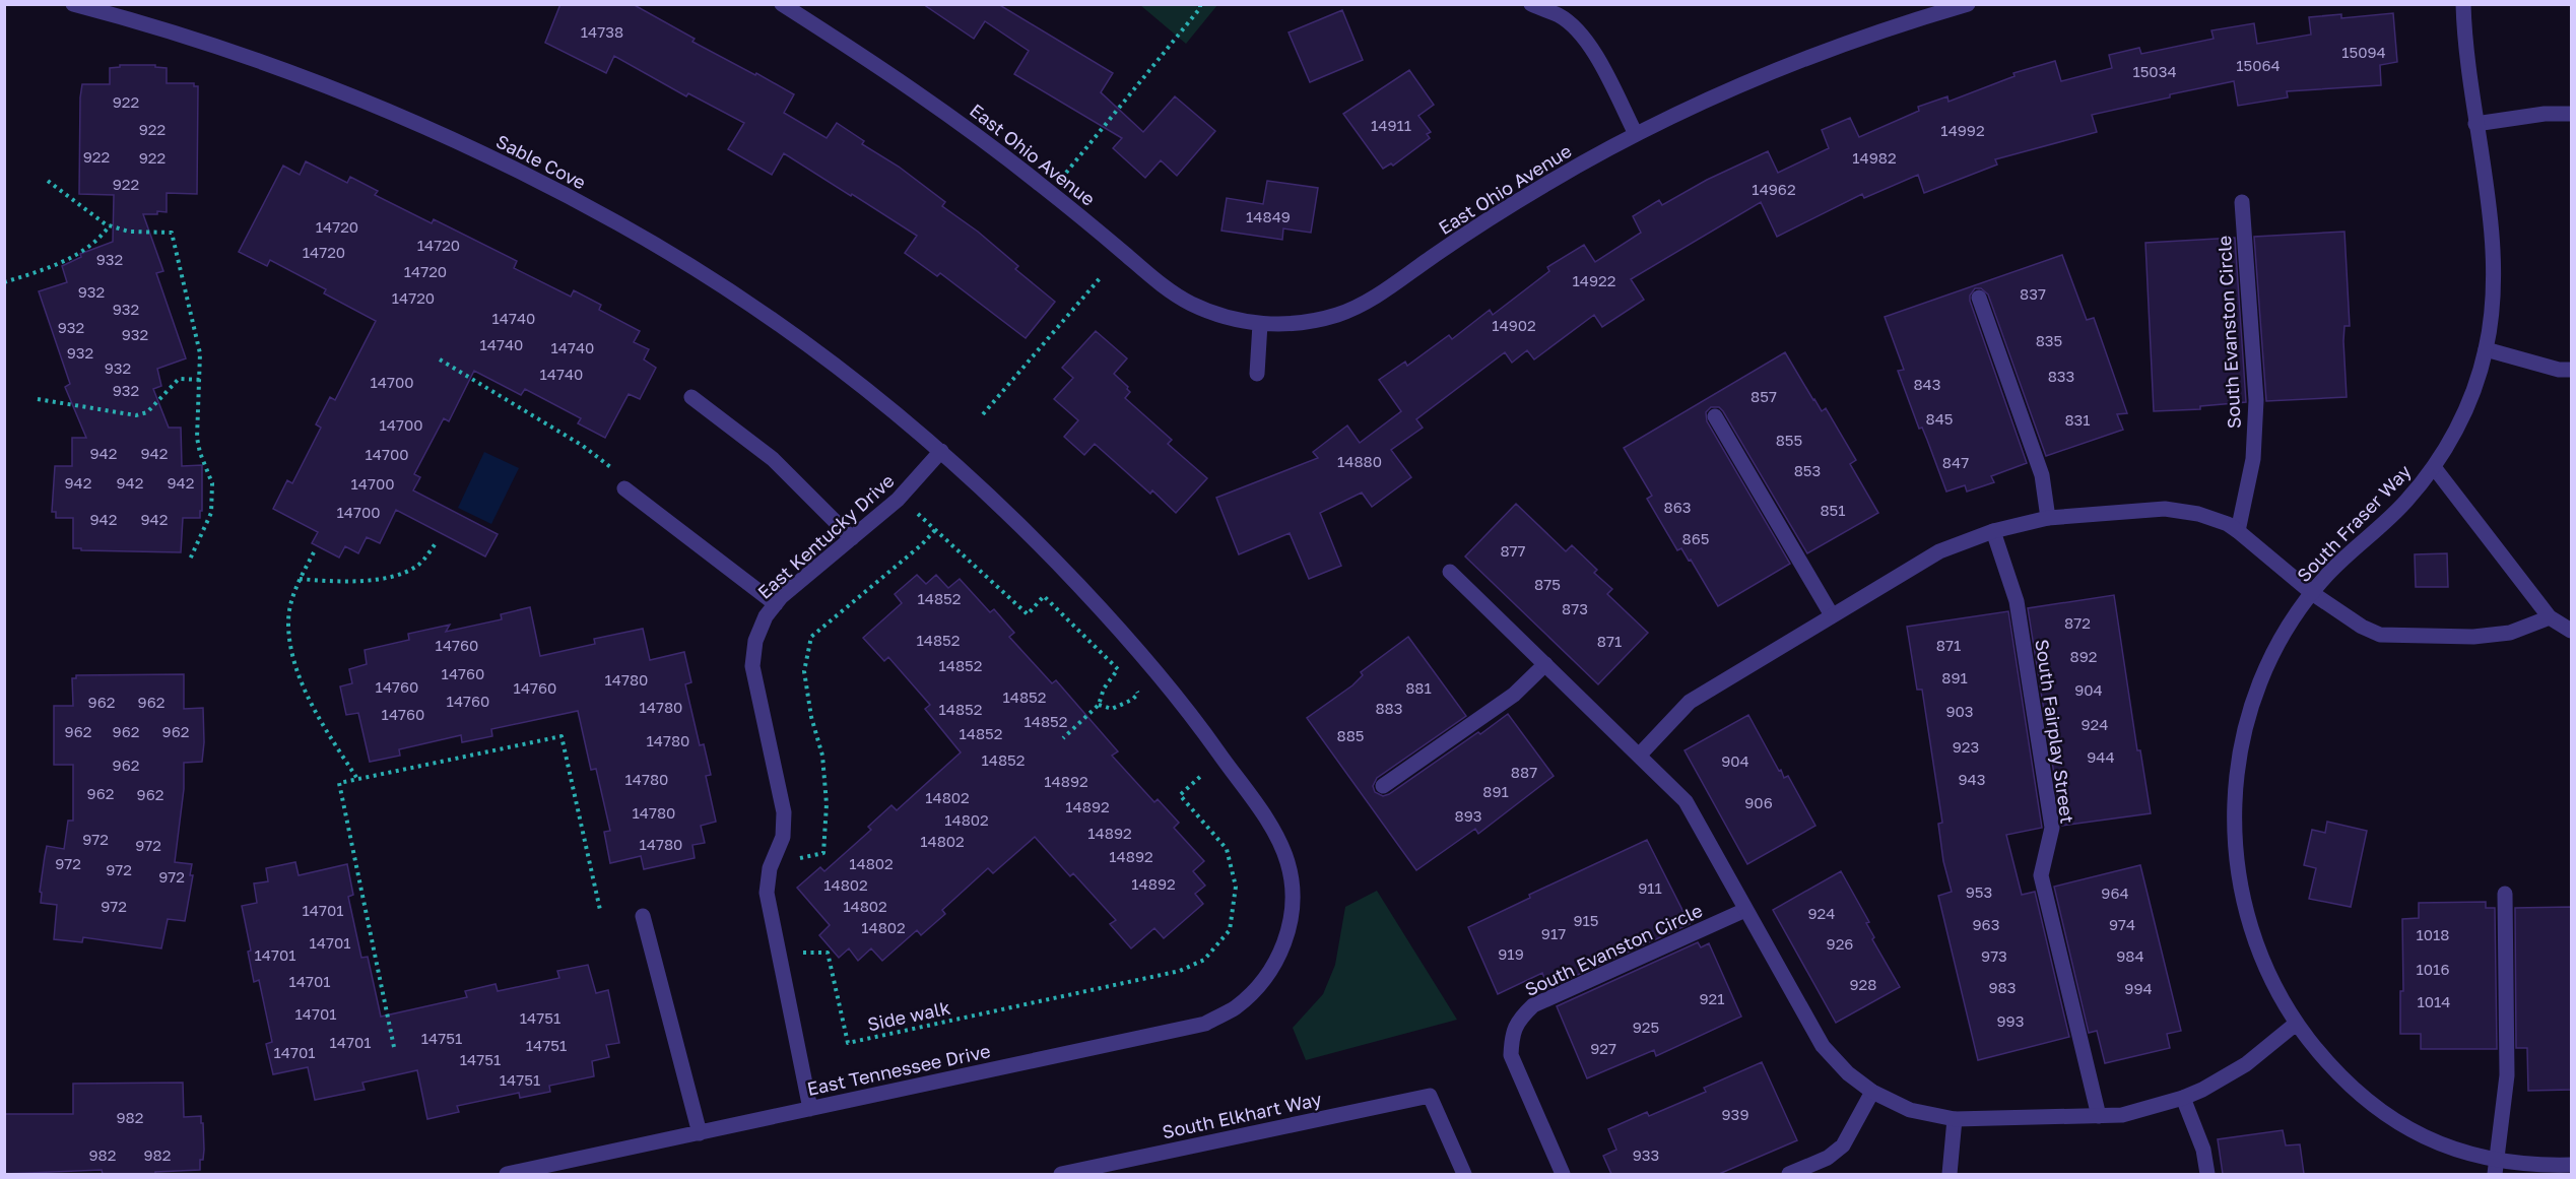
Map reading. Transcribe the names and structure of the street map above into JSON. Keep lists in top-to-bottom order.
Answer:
{
  "streets": {
    "street": [
      "East Ohio Avenue",
      "Sable Cove",
      "South Evanston Circle",
      "South Fraser Way",
      "East Kentucky Drive",
      "South Fairplay Street",
      "East Tennessee Drive",
      "South Elkhart Way"
    ],
    "path": ["Side walk"]
  },
  "crossings": [
    ["Sable Cove", "East Kentucky Drive"],
    ["Sable Cove", "East Tennessee Drive"],
    ["East Kentucky Drive", "East Tennessee Drive"]
  ],
  "house_numbers": [
    "14738",
    "15094",
    "15064",
    "15034",
    "922",
    "14911",
    "922",
    "14992",
    "922",
    "922",
    "14982",
    "922",
    "14962",
    "14849",
    "14720",
    "14720",
    "14720",
    "932",
    "14720",
    "14922",
    "932",
    "837",
    "14720",
    "932",
    "14740",
    "14902",
    "932",
    "932",
    "835",
    "14740",
    "14740",
    "932",
    "932",
    "14740",
    "833",
    "14700",
    "843",
    "932",
    "857",
    "845",
    "831",
    "14700",
    "855",
    "942",
    "942",
    "14700",
    "14880",
    "847",
    "853",
    "942",
    "942",
    "942",
    "14700",
    "863",
    "851",
    "14700",
    "942",
    "942",
    "865",
    "877",
    "875",
    "14852",
    "873",
    "872",
    "14852",
    "871",
    "14760",
    "871",
    "892",
    "14852",
    "14760",
    "891",
    "14780",
    "14760",
    "14760",
    "881",
    "904",
    "14852",
    "14760",
    "962",
    "962",
    "14780",
    "883",
    "14852",
    "903",
    "14760",
    "14852",
    "924",
    "962",
    "962",
    "962",
    "14852",
    "885",
    "14780",
    "923",
    "944",
    "14852",
    "904",
    "962",
    "887",
    "14780",
    "943",
    "14892",
    "891",
    "962",
    "962",
    "14802",
    "906",
    "14892",
    "14780",
    "893",
    "14802",
    "14892",
    "972",
    "14802",
    "14780",
    "972",
    "14892",
    "972",
    "14802",
    "972",
    "972",
    "14892",
    "14802",
    "911",
    "953",
    "964",
    "972",
    "14802",
    "14701",
    "924",
    "915",
    "963",
    "974",
    "14802",
    "917",
    "1018",
    "14701",
    "926",
    "919",
    "14701",
    "973",
    "984",
    "1016",
    "14701",
    "928",
    "983",
    "994",
    "921",
    "1014",
    "14701",
    "14751",
    "993",
    "925",
    "14751",
    "14701",
    "14751",
    "927",
    "14701",
    "14751",
    "14751",
    "939",
    "982",
    "982",
    "982",
    "933"
  ]
}
